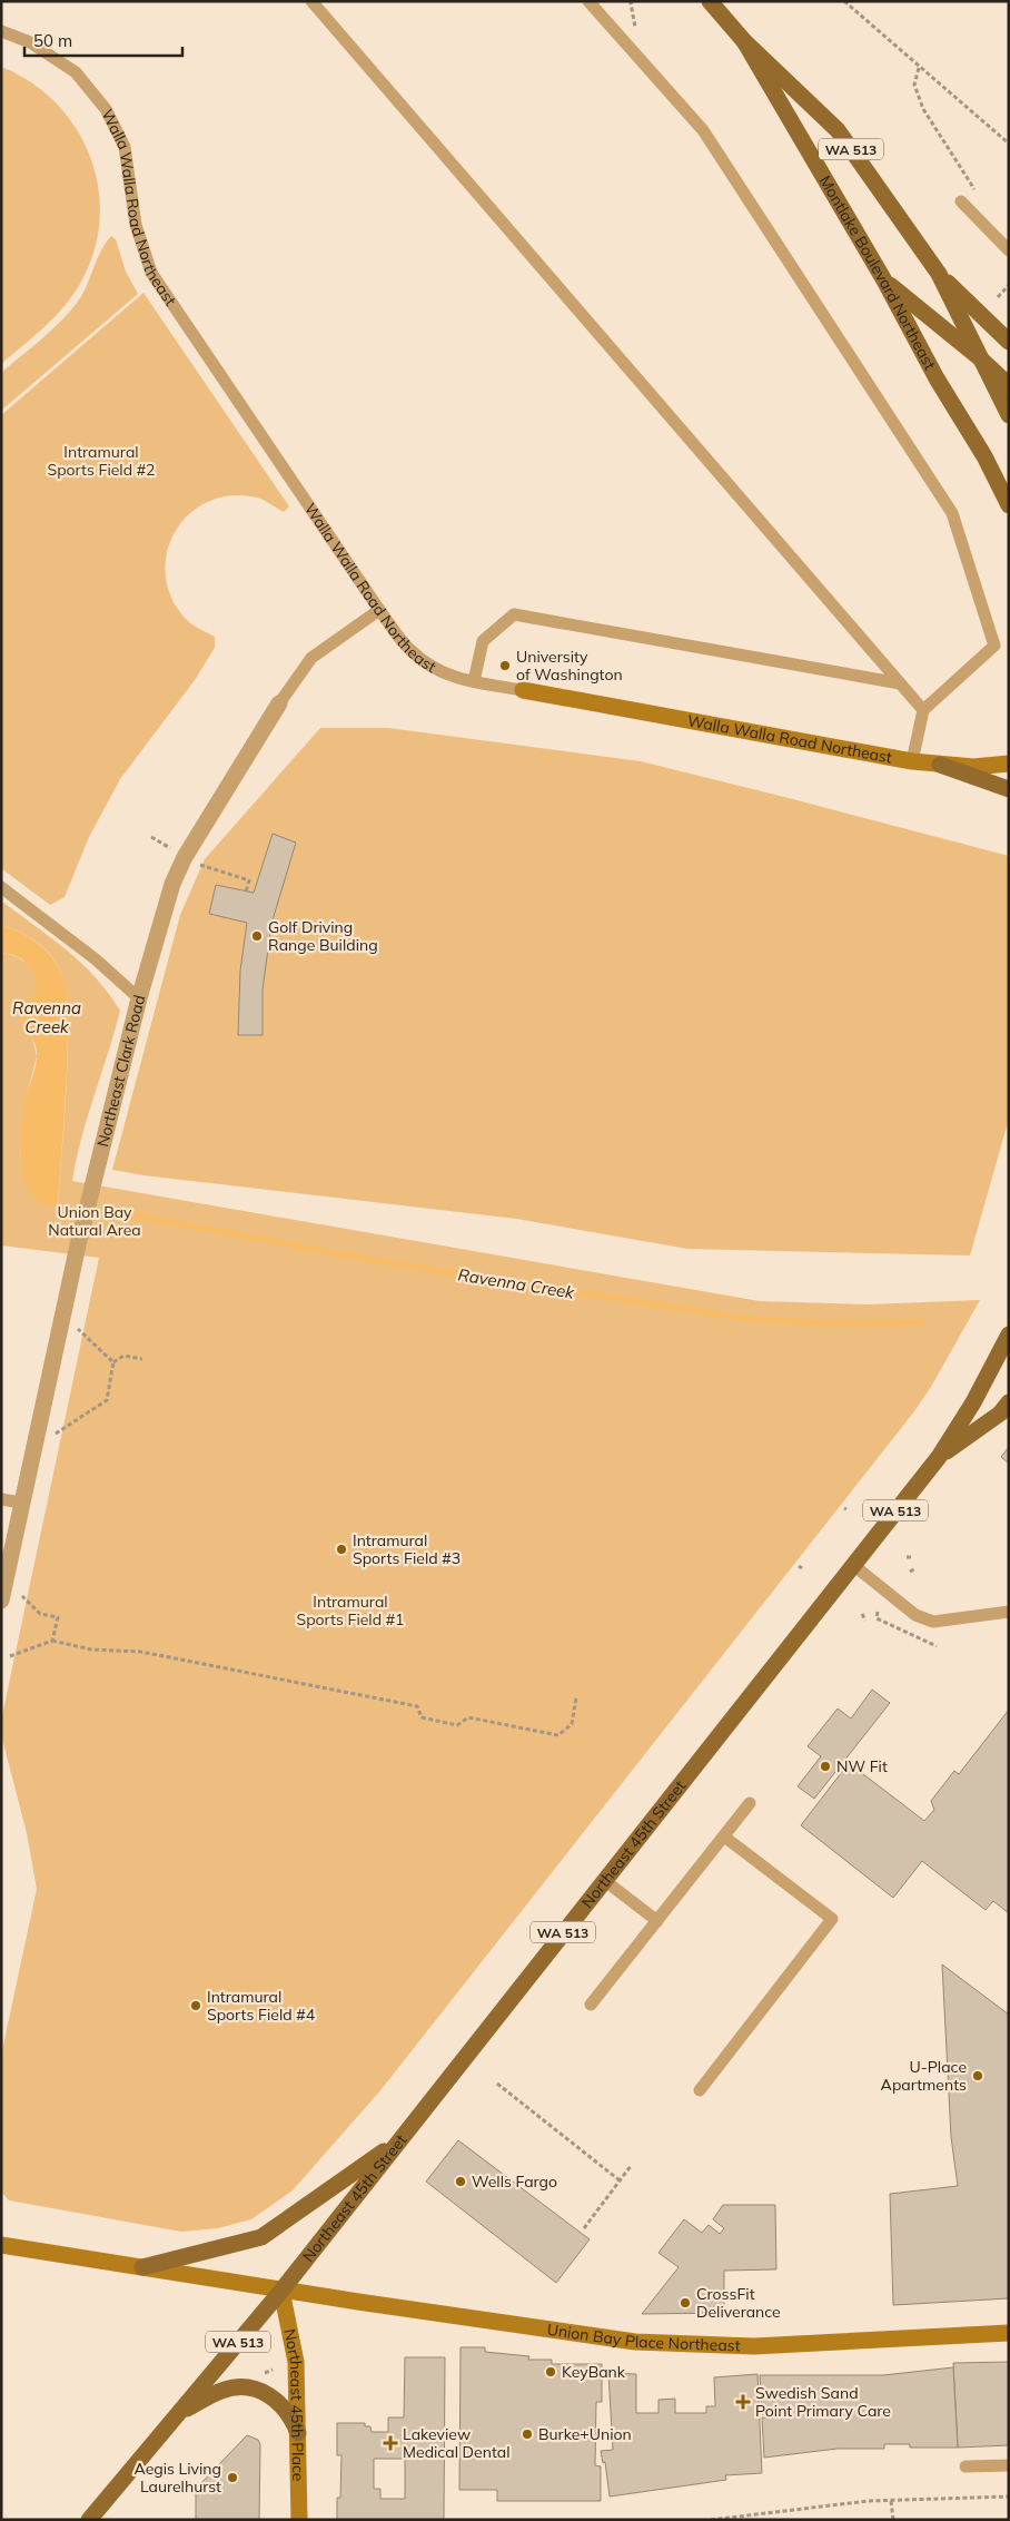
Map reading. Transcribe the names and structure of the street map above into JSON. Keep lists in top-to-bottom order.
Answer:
{
  "streets": {
    "main road": [
      "WA 513",
      "Walla Walla Road Northeast",
      "Montlake Boulevard Northeast",
      "Northeast 45th Street",
      "Union Bay Place Northeast",
      "Northeast 45th Place"
    ],
    "street": ["Northeast Clark Road"]
  },
  "crossings": [
    ["Walla Walla Road Northeast", "Northeast Clark Road"],
    ["Northeast 45th Street", "Union Bay Place Northeast"],
    ["Northeast 45th Street", "Northeast 45th Place"],
    ["Union Bay Place Northeast", "Northeast 45th Place"]
  ],
  "water": ["Ravenna Creek"],
  "parks": ["Intramural Sports Field #2", "Union Bay Natural Area", "Intramural Sports Field #1"],
  "places": {
    "other": [
      "University of Washington",
      "Golf Driving Range Building",
      "Intramural Sports Field #3",
      "NW Fit",
      "Intramural Sports Field #4",
      "U-Place Apartments",
      "Wells Fargo",
      "CrossFit Deliverance",
      "KeyBank",
      "Burke+Union",
      "Aegis Living Laurelhurst"
    ],
    "health": ["Swedish Sand Point Primary Care", "Lakeview Medical Dental"]
  },
  "scale_bar": "50 m"
}
